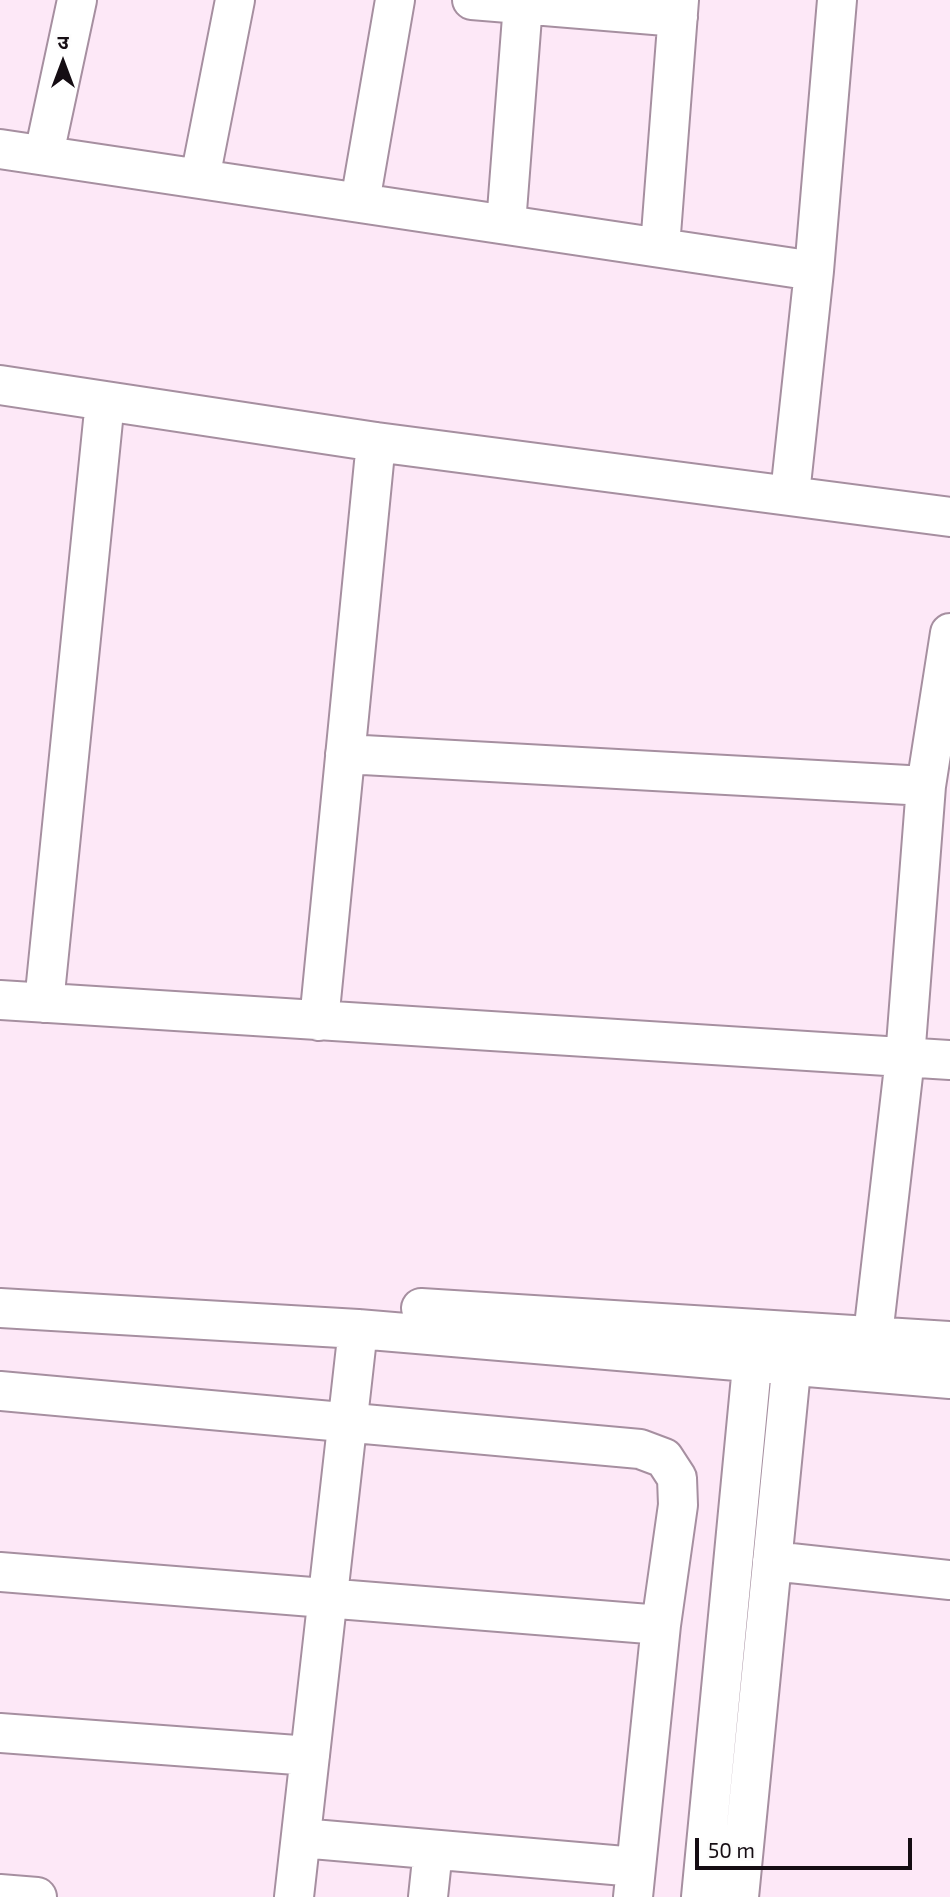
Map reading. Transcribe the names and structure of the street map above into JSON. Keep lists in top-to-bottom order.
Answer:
{
  "scale_bar": "50 m",
  "north": "top"
}
